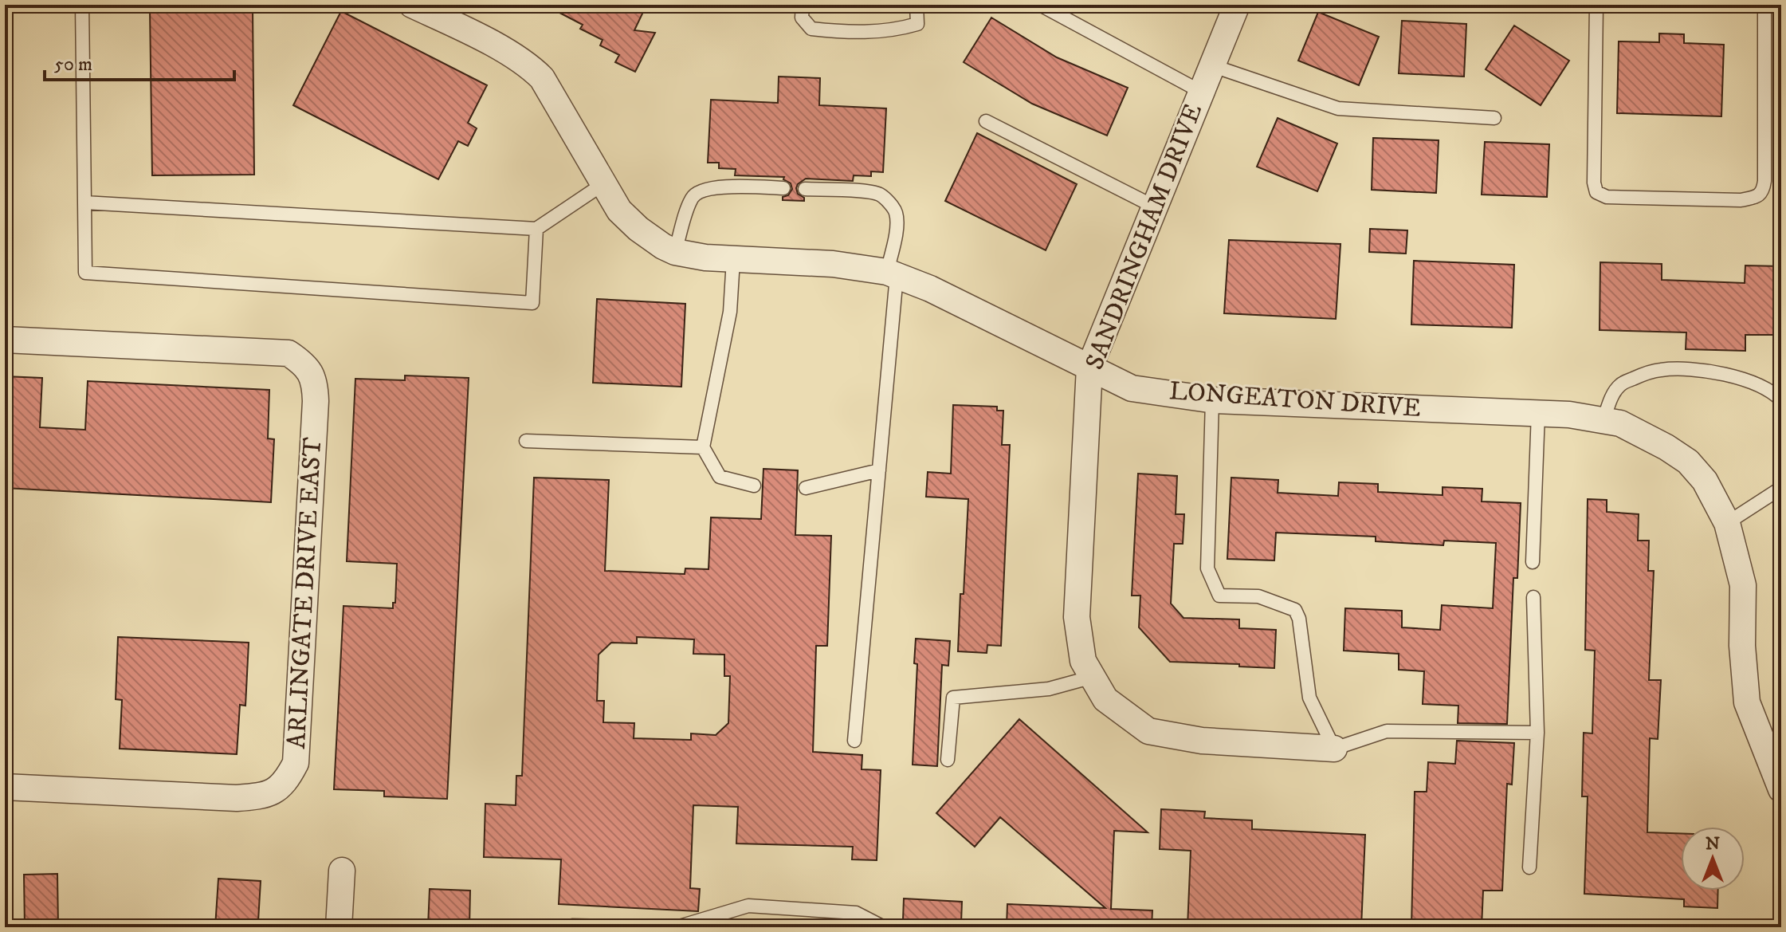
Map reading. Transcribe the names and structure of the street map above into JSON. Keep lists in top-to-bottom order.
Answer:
{
  "streets": {
    "street": ["SANDRINGHAM DRIVE", "LONGEATON DRIVE", "ARLINGATE DRIVE EAST"]
  },
  "crossings": [
    ["SANDRINGHAM DRIVE", "LONGEATON DRIVE"]
  ],
  "scale_bar": "50 m",
  "north": "top"
}
